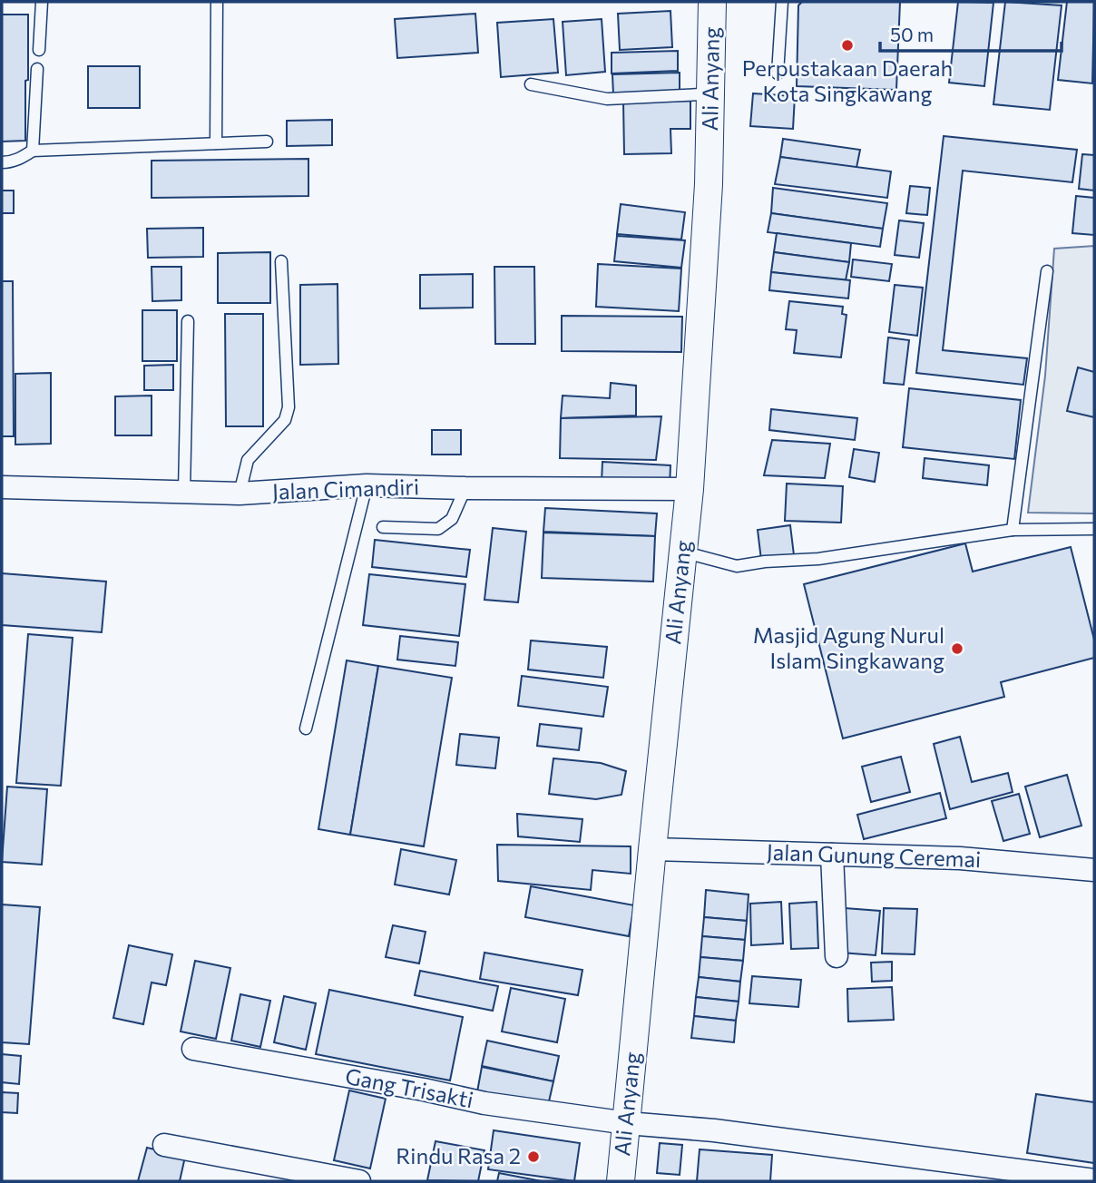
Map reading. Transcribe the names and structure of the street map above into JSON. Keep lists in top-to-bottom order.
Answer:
{
  "streets": {
    "street": [
      "Ali Anyang",
      "Jalan Cimandiri",
      "Jalan Gunung Ceremai",
      "Gang Trisakti"
    ]
  },
  "crossings": [
    ["Ali Anyang", "Jalan Cimandiri"],
    ["Ali Anyang", "Jalan Gunung Ceremai"],
    ["Ali Anyang", "Gang Trisakti"]
  ],
  "places": ["Perpustakaan Daerah Kota Singkawang", "Masjid Agung Nurul Islam Singkawang", "Rindu Rasa 2"],
  "scale_bar": "50 m"
}
